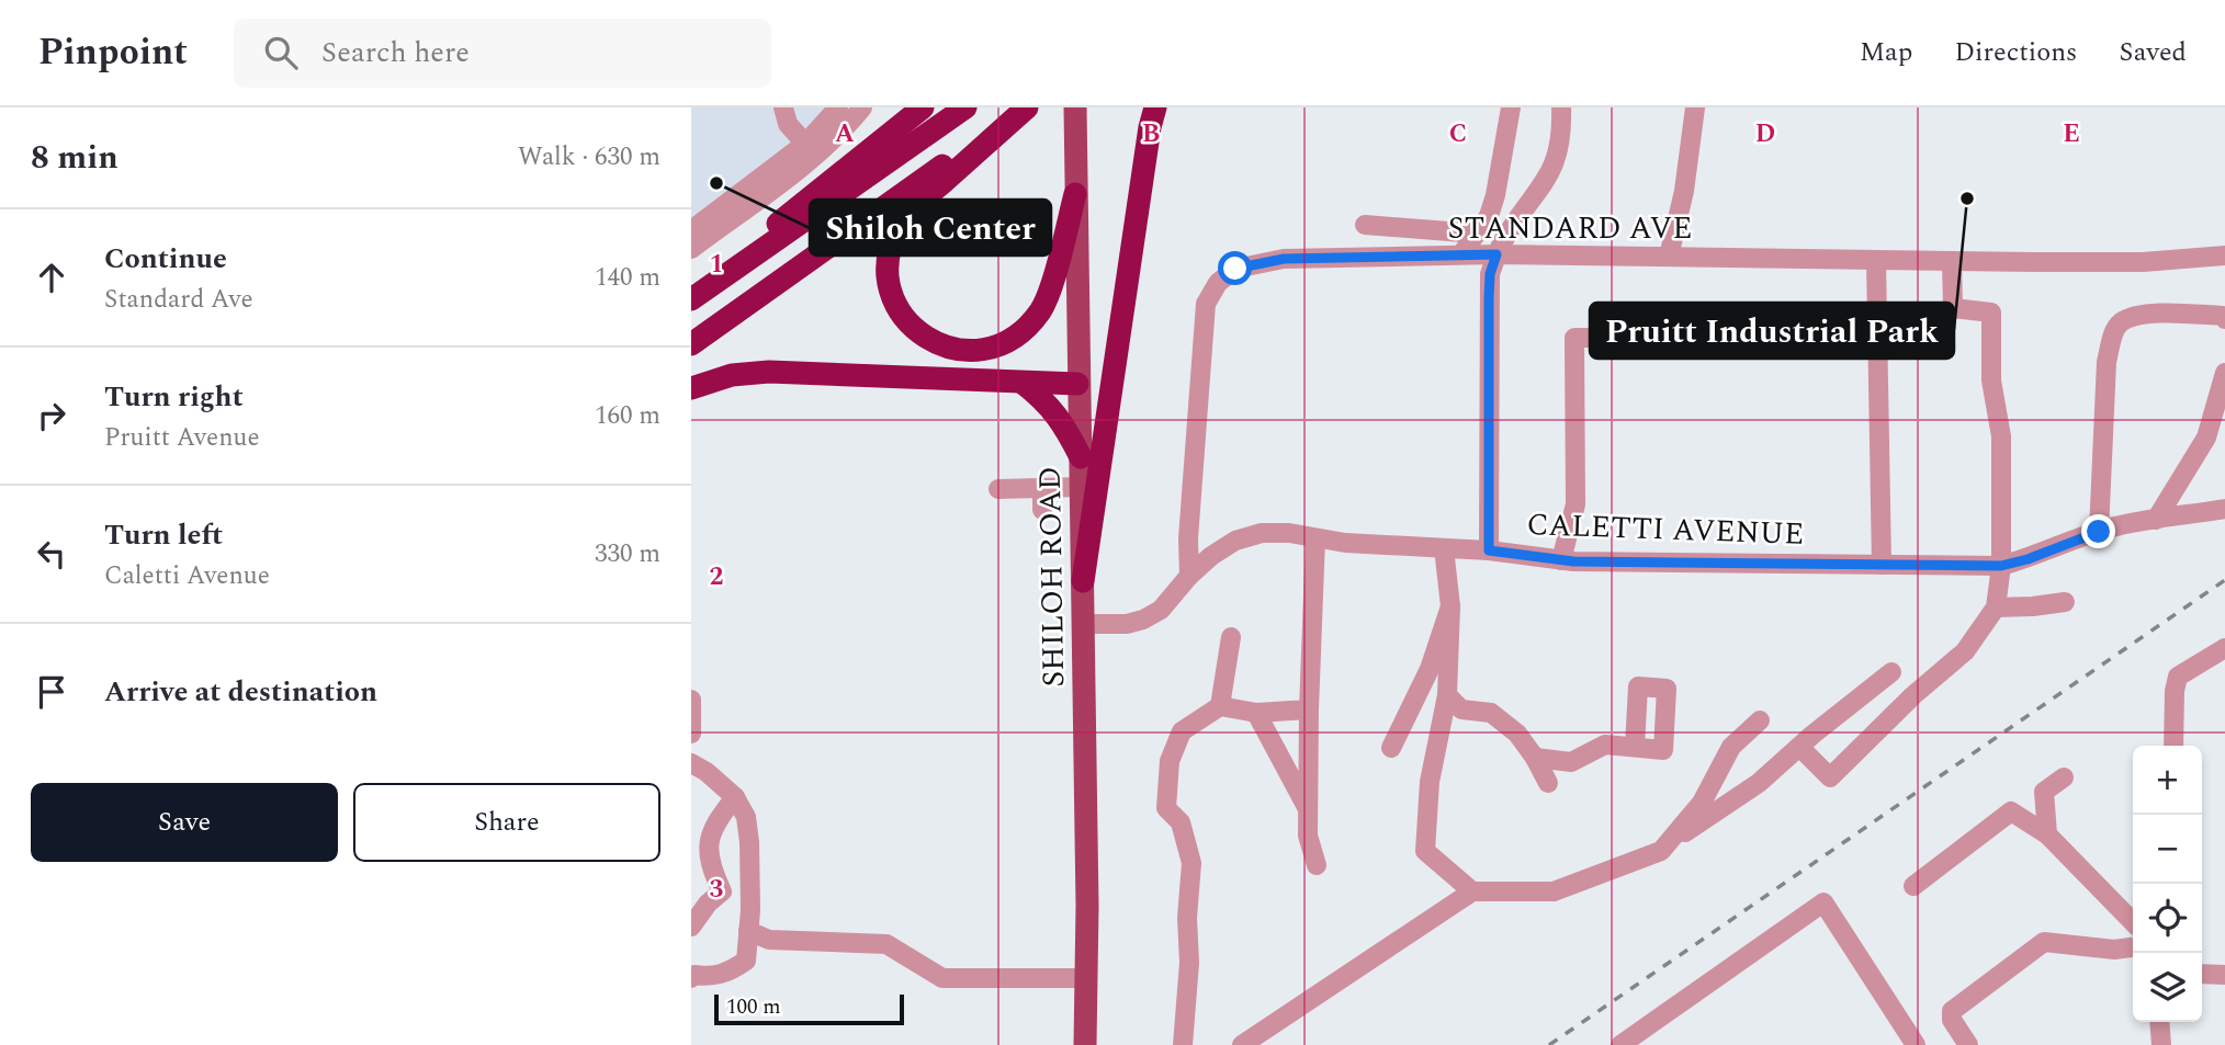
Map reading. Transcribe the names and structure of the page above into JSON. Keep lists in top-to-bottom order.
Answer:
{
  "streets": {
    "main road": ["SHILOH ROAD"],
    "street": ["STANDARD AVE", "CALETTI AVENUE"]
  },
  "crossings": [
    ["STANDARD AVE", "CALETTI AVENUE"],
    ["CALETTI AVENUE", "SHILOH ROAD"]
  ],
  "places": ["Shiloh Center", "Pruitt Industrial Park"],
  "scale_bar": "100 m",
  "page": {
    "header": "Pinpoint",
    "search": "Search here",
    "nav": ["Map", "Directions", "Saved"],
    "heading": ["8 min", "Walk · 630 m"],
    "list": [
      ["Continue", "Standard Ave", "140 m"],
      ["Turn right", "Pruitt Avenue", "160 m"],
      ["Turn left", "Caletti Avenue", "330 m"],
      "Arrive at destination"
    ],
    "map_buttons": ["+", "−"],
    "buttons": ["Save", "Share"],
    "scale": "100 m"
  },
  "grid": {
    "columns": [
      "A",
      "B",
      "C",
      "D",
      "E"
    ],
    "rows": ["1", "2", "3"]
  }
}
